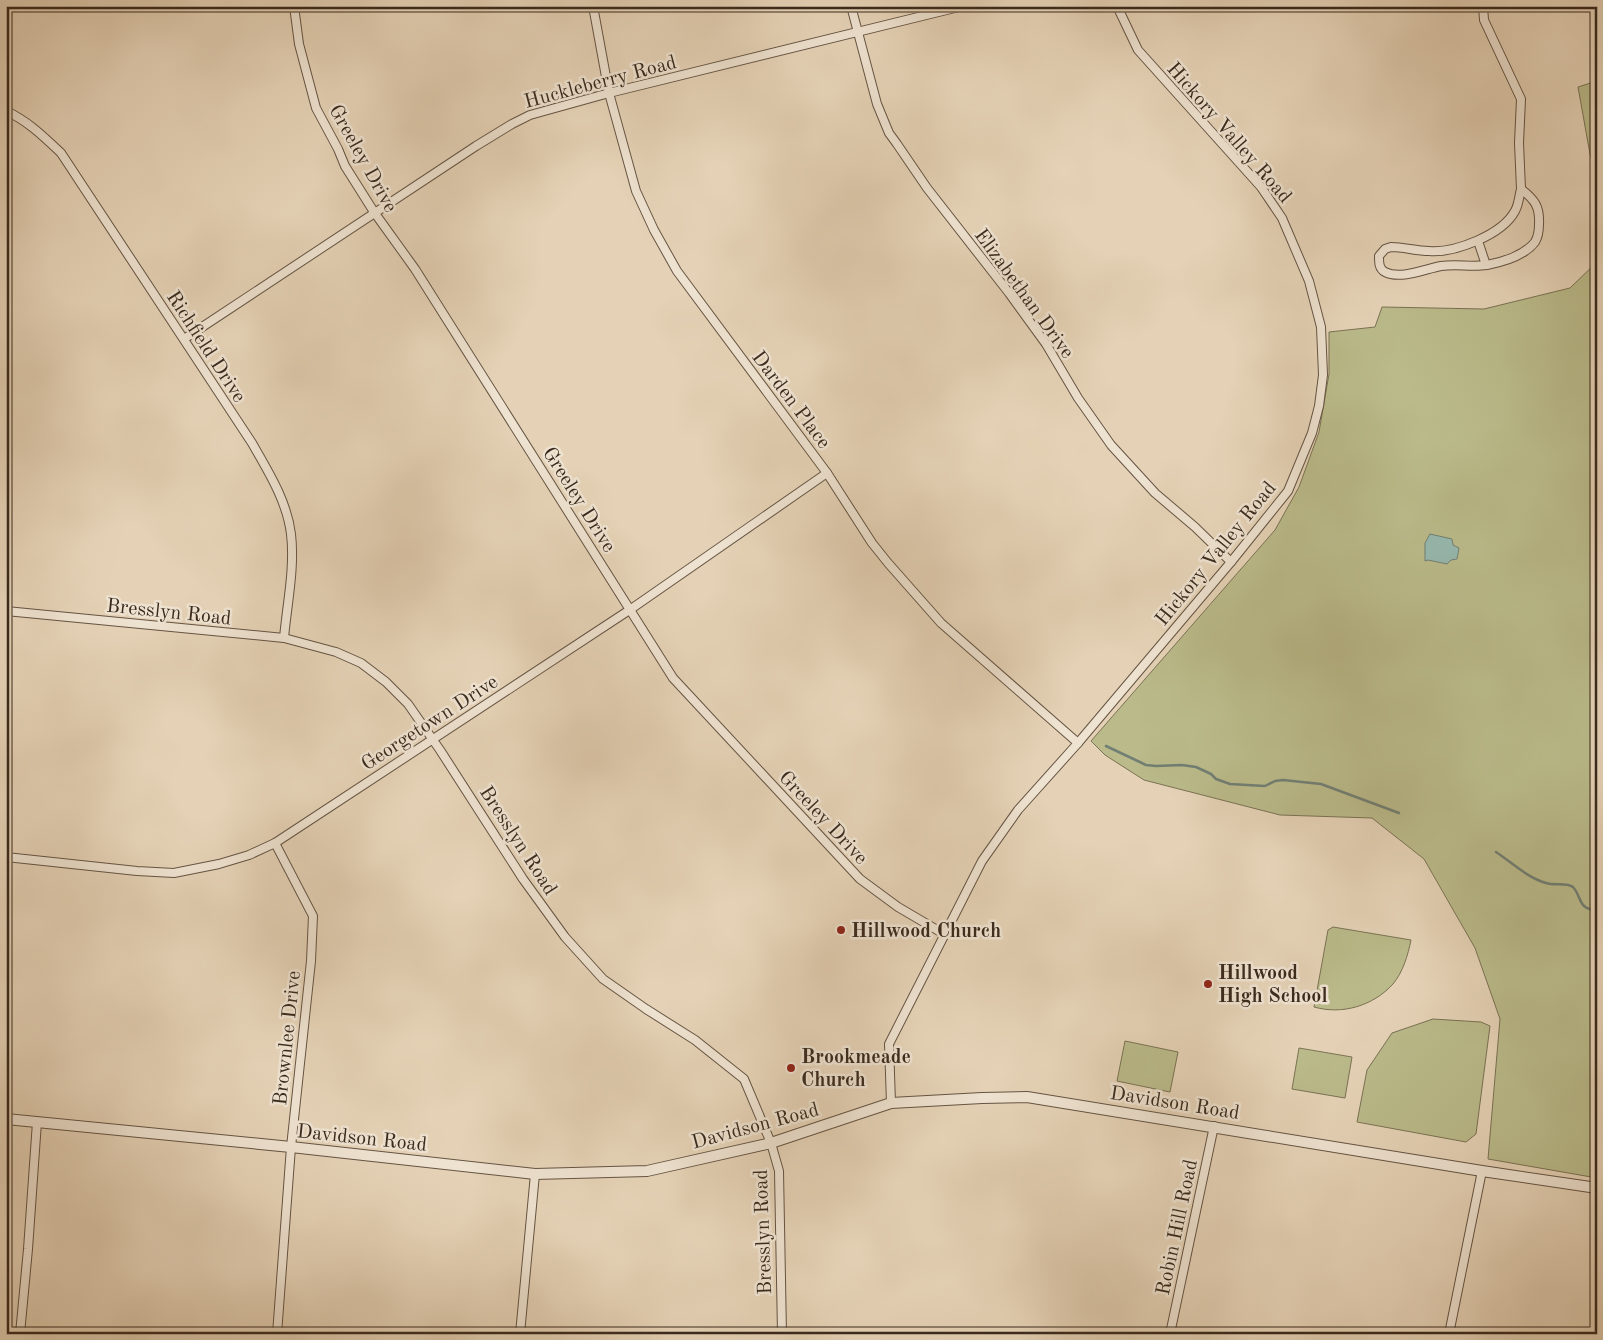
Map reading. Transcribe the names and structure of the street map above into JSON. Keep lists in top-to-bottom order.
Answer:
{
  "streets": {
    "street": [
      "Huckleberry Road",
      "Hickory Valley Road",
      "Greeley Drive",
      "Elizabethan Drive",
      "Richfield Drive",
      "Darden Place",
      "Bresslyn Road",
      "Georgetown Drive",
      "Brownlee Drive",
      "Davidson Road",
      "Robin Hill Road"
    ]
  },
  "crossings": [
    ["Huckleberry Road", "Greeley Drive"],
    ["Huckleberry Road", "Elizabethan Drive"],
    ["Huckleberry Road", "Richfield Drive"],
    ["Huckleberry Road", "Darden Place"],
    ["Hickory Valley Road", "Greeley Drive"],
    ["Hickory Valley Road", "Elizabethan Drive"],
    ["Hickory Valley Road", "Darden Place"],
    ["Hickory Valley Road", "Davidson Road"],
    ["Greeley Drive", "Georgetown Drive"],
    ["Richfield Drive", "Bresslyn Road"],
    ["Darden Place", "Georgetown Drive"],
    ["Bresslyn Road", "Georgetown Drive"],
    ["Bresslyn Road", "Davidson Road"],
    ["Georgetown Drive", "Brownlee Drive"],
    ["Brownlee Drive", "Davidson Road"],
    ["Davidson Road", "Robin Hill Road"]
  ],
  "places": ["Hillwood Church", "Hillwood High School", "Brookmeade Church"]
}
